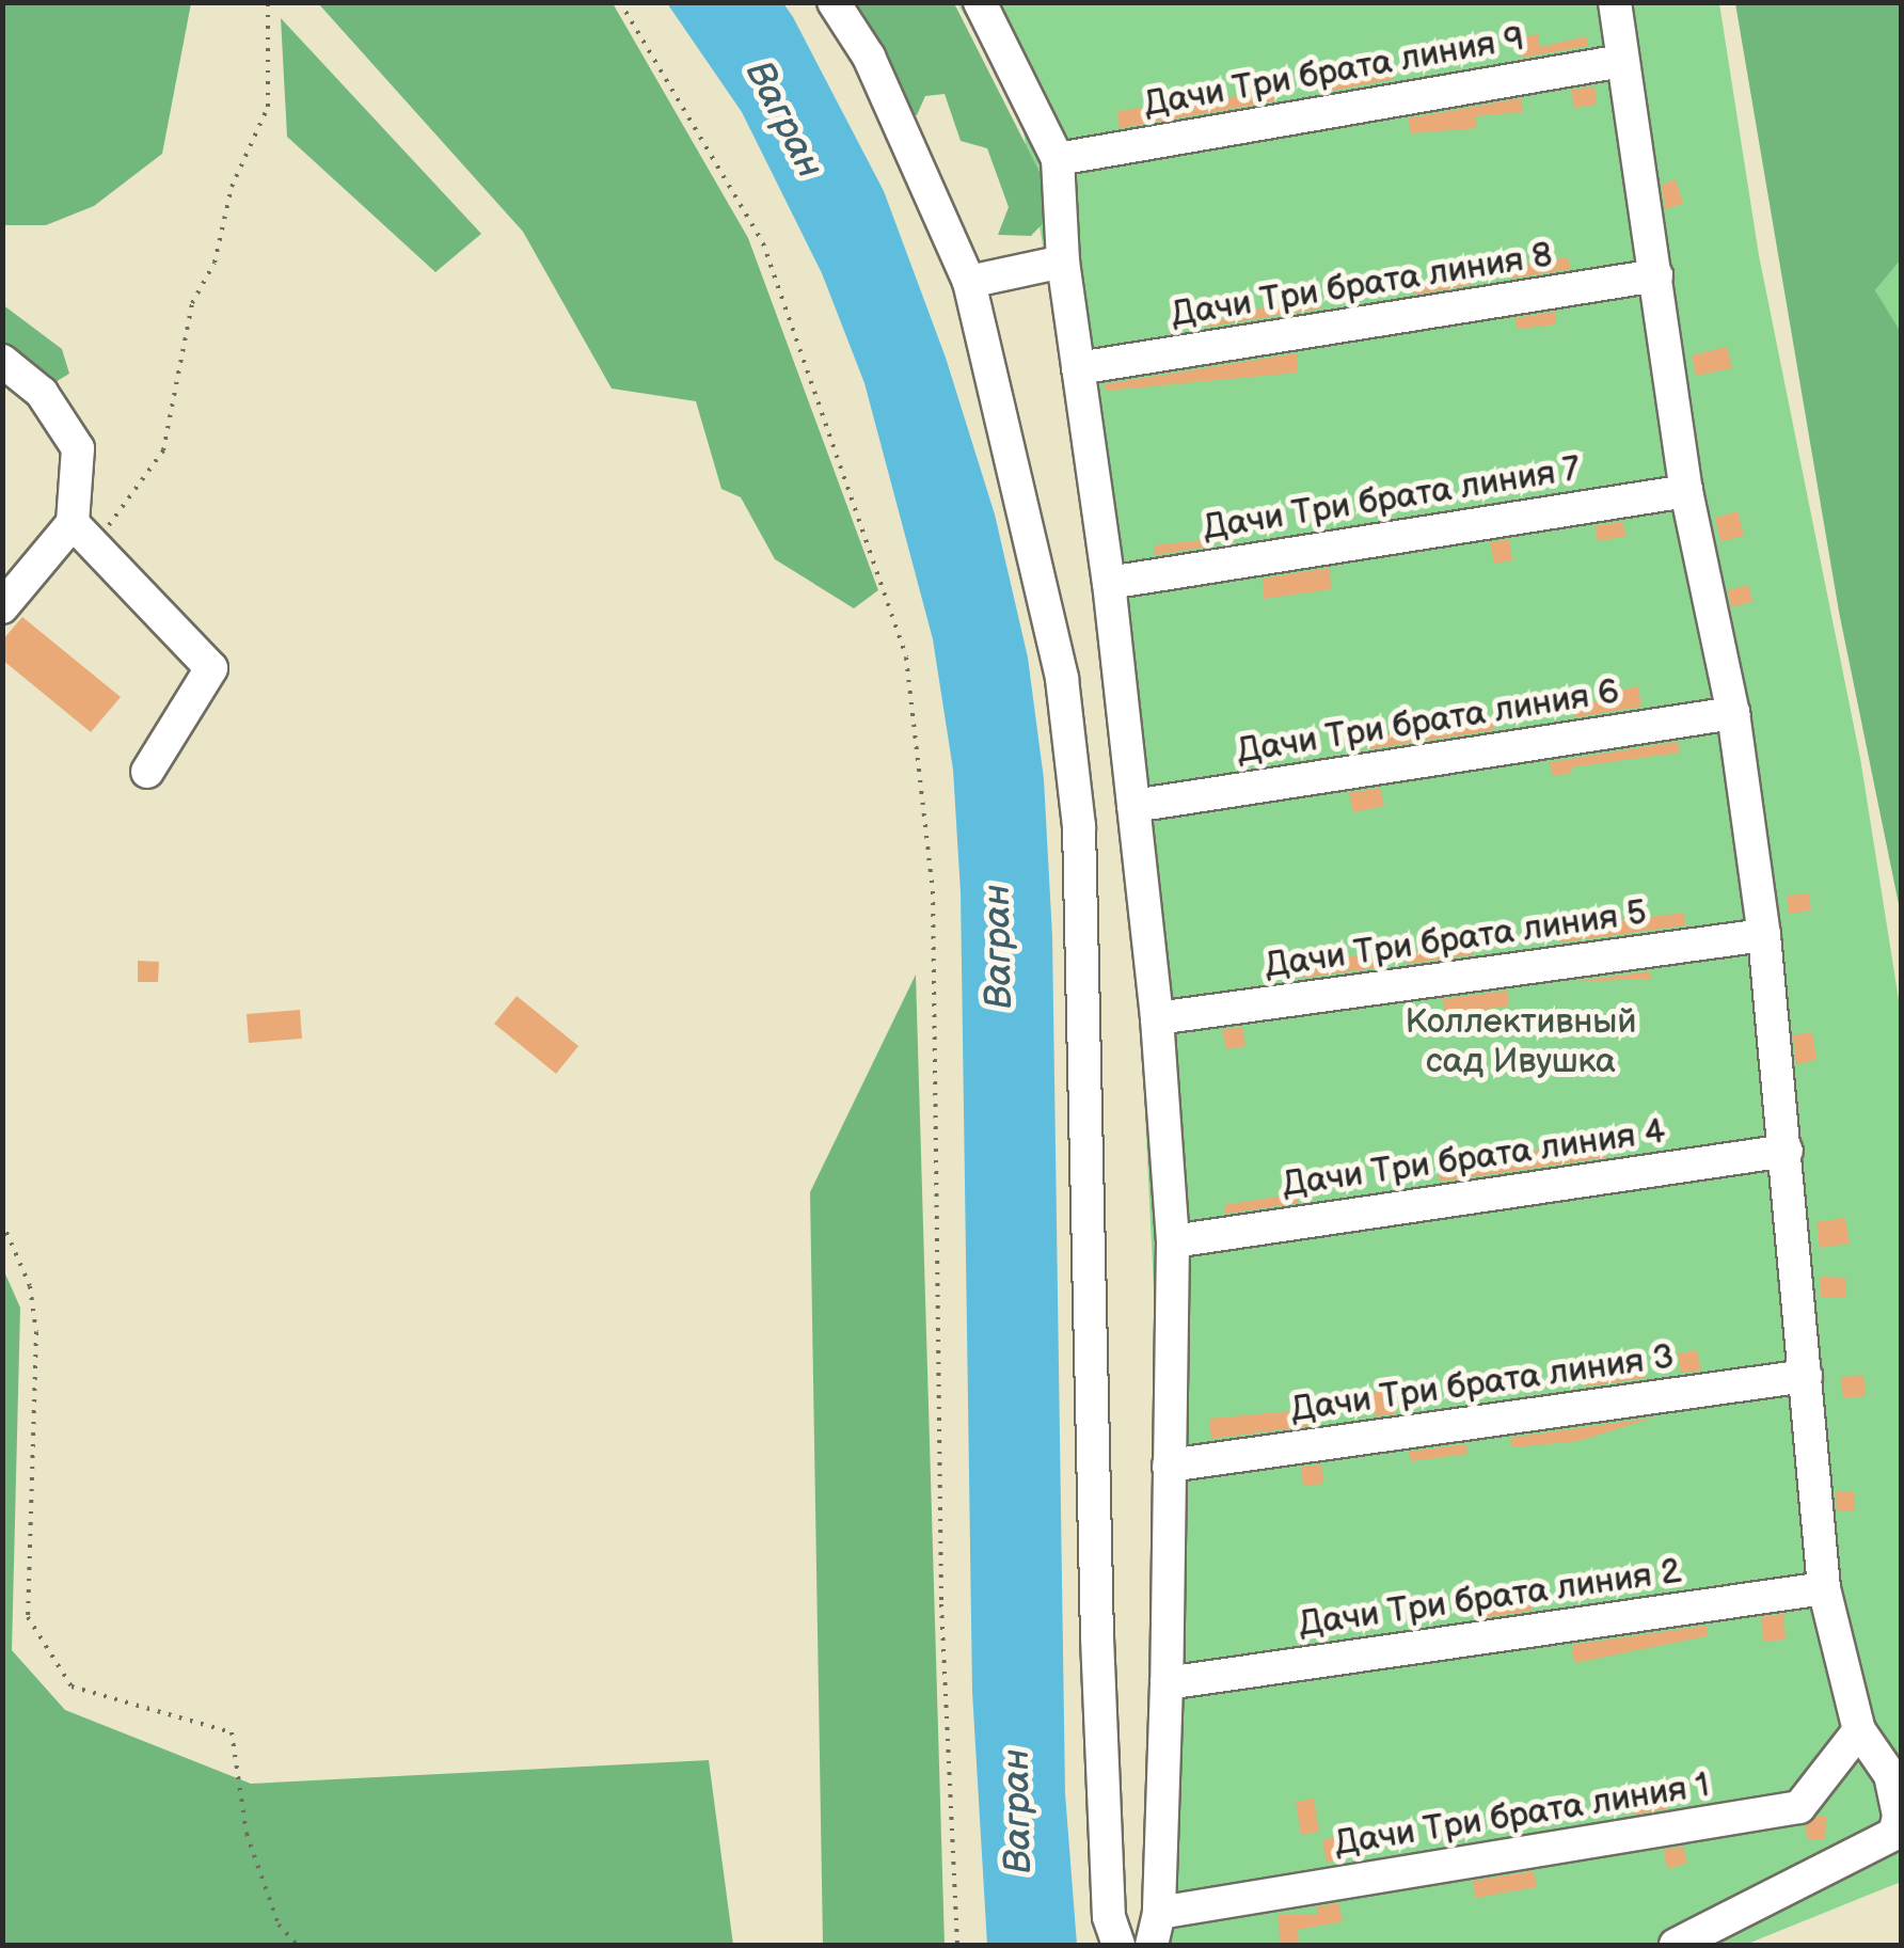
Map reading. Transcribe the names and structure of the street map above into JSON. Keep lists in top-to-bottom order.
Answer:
{
  "streets": {
    "street": [
      "Дачи Три брата линия 9",
      "Дачи Три брата линия 8",
      "Дачи Три брата линия 7",
      "Дачи Три брата линия 6",
      "Дачи Три брата линия 5",
      "Дачи Три брата линия 4",
      "Дачи Три брата линия 3",
      "Дачи Три брата линия 2",
      "Дачи Три брата линия 1"
    ]
  },
  "water": ["Вагран"],
  "parks": ["Коллективный сад Ивушка"]
}
